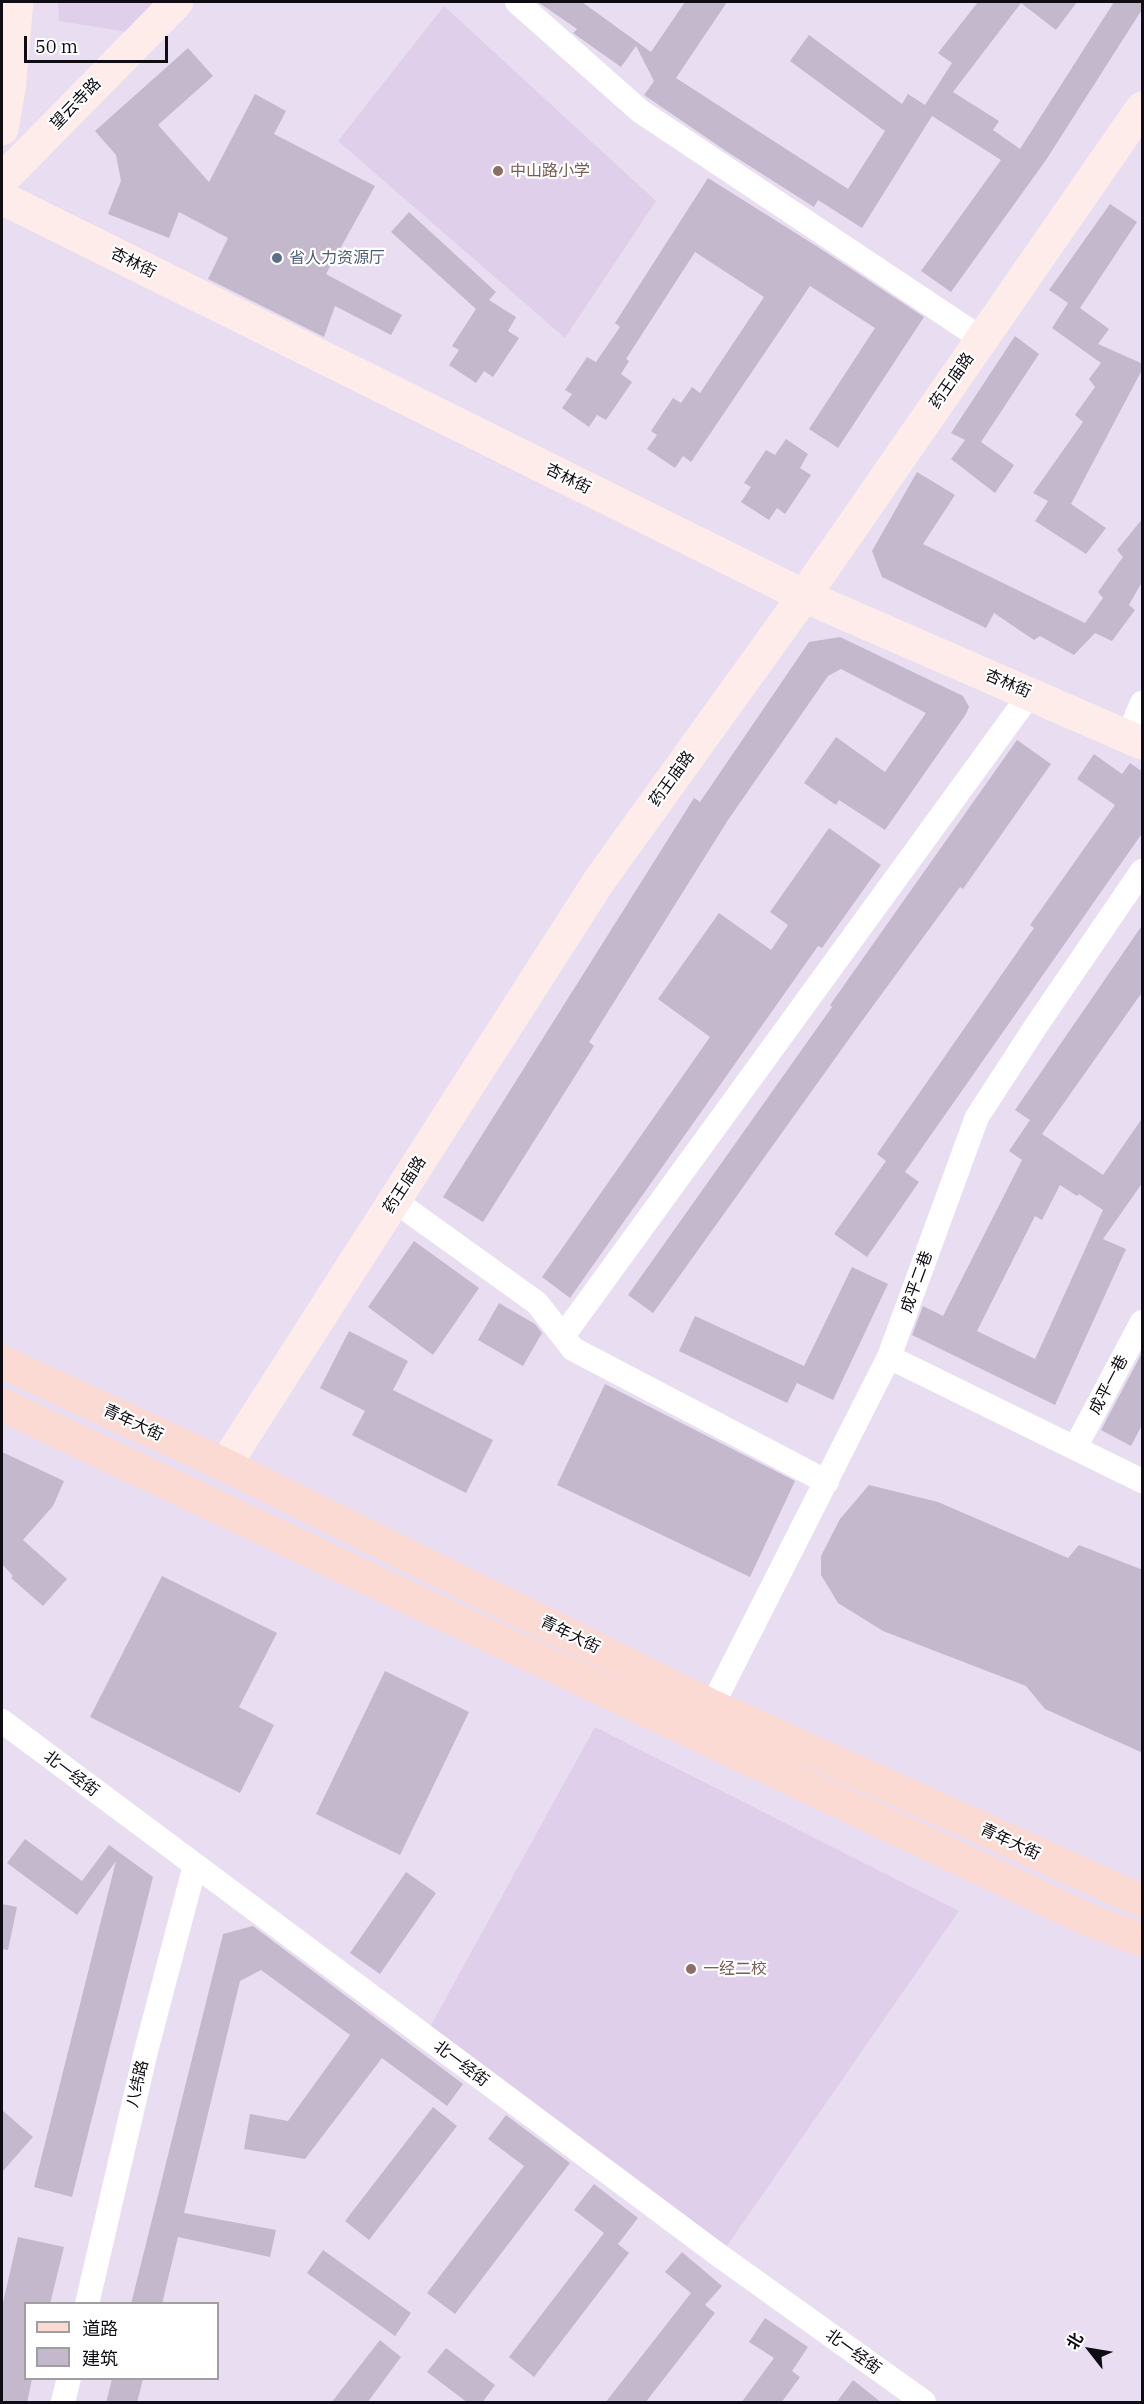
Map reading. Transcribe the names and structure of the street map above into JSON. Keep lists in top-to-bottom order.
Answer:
{
  "streets": {
    "main road": ["青年大街"],
    "street": [
      "望云寺路",
      "杏林街",
      "药王庙路",
      "成平二巷",
      "成平一巷",
      "北一经街",
      "八纬路"
    ]
  },
  "crossings": [
    ["杏林街", "药王庙路"],
    ["药王庙路", "青年大街"],
    ["成平二巷", "青年大街"],
    ["北一经街", "八纬路"]
  ],
  "places": ["中山路小学", "省人力资源厅", "一经二校"],
  "legend": ["道路", "建筑"],
  "scale_bar": "50 m",
  "north": "top left"
}
